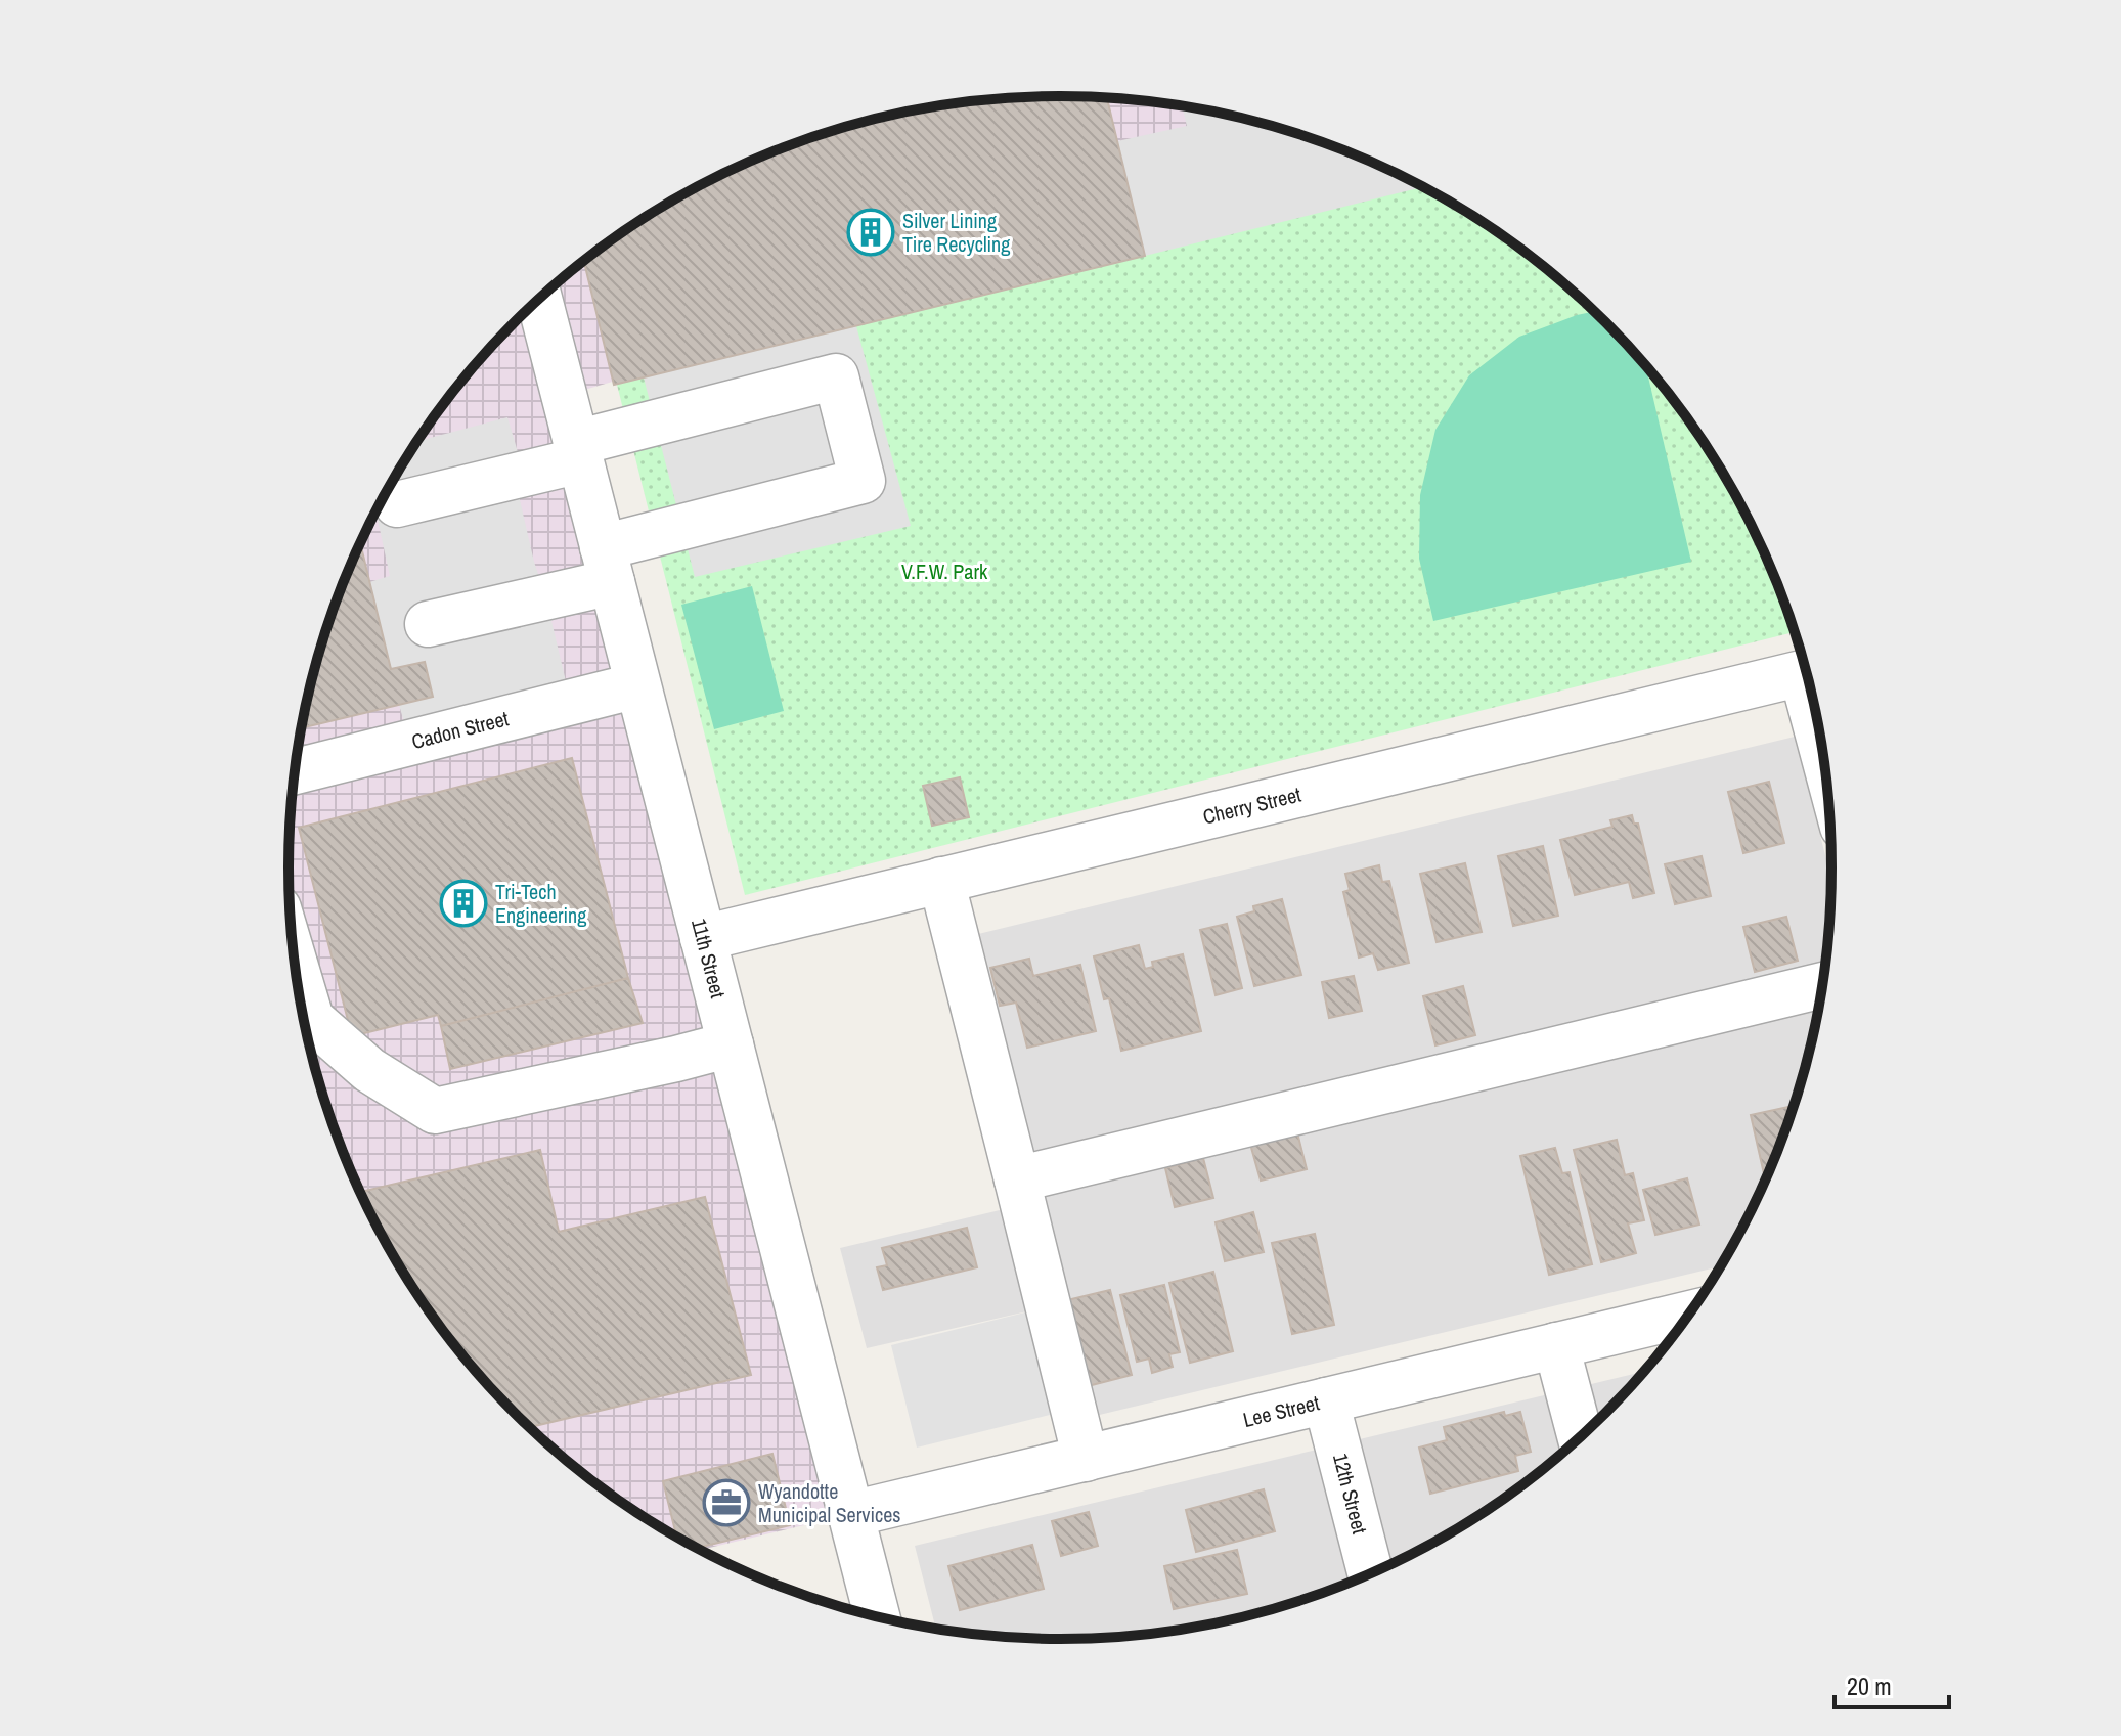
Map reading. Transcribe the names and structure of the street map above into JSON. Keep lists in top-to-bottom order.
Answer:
{
  "streets": {
    "street": [
      "Cadon Street",
      "Cherry Street",
      "11th Street",
      "Lee Street",
      "12th Street"
    ]
  },
  "crossings": [
    ["Cadon Street", "11th Street"],
    ["Cherry Street", "11th Street"],
    ["11th Street", "Lee Street"],
    ["Lee Street", "12th Street"]
  ],
  "parks": ["V.F.W. Park"],
  "places": {
    "building": ["Silver Lining Tire Recycling", "Tri-Tech Engineering"],
    "office": ["Wyandotte Municipal Services"]
  },
  "scale_bar": "20 m"
}
